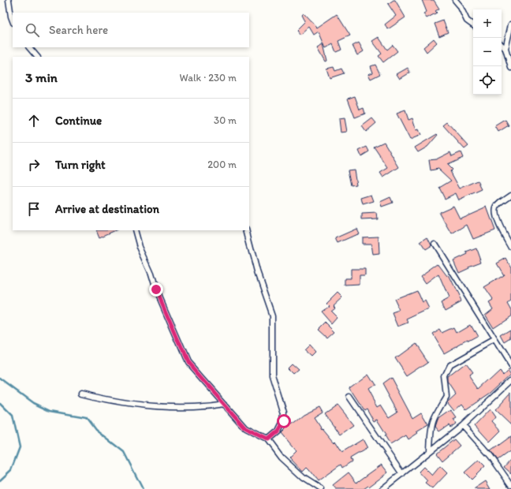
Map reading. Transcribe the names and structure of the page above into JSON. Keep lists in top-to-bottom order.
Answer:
{
  "page": {
    "map_buttons": ["+", "−"],
    "search": "Search here",
    "heading": ["3 min", "Walk · 230 m"],
    "list": [
      ["Continue", "30 m"],
      ["Turn right", "200 m"],
      "Arrive at destination"
    ]
  }
}
